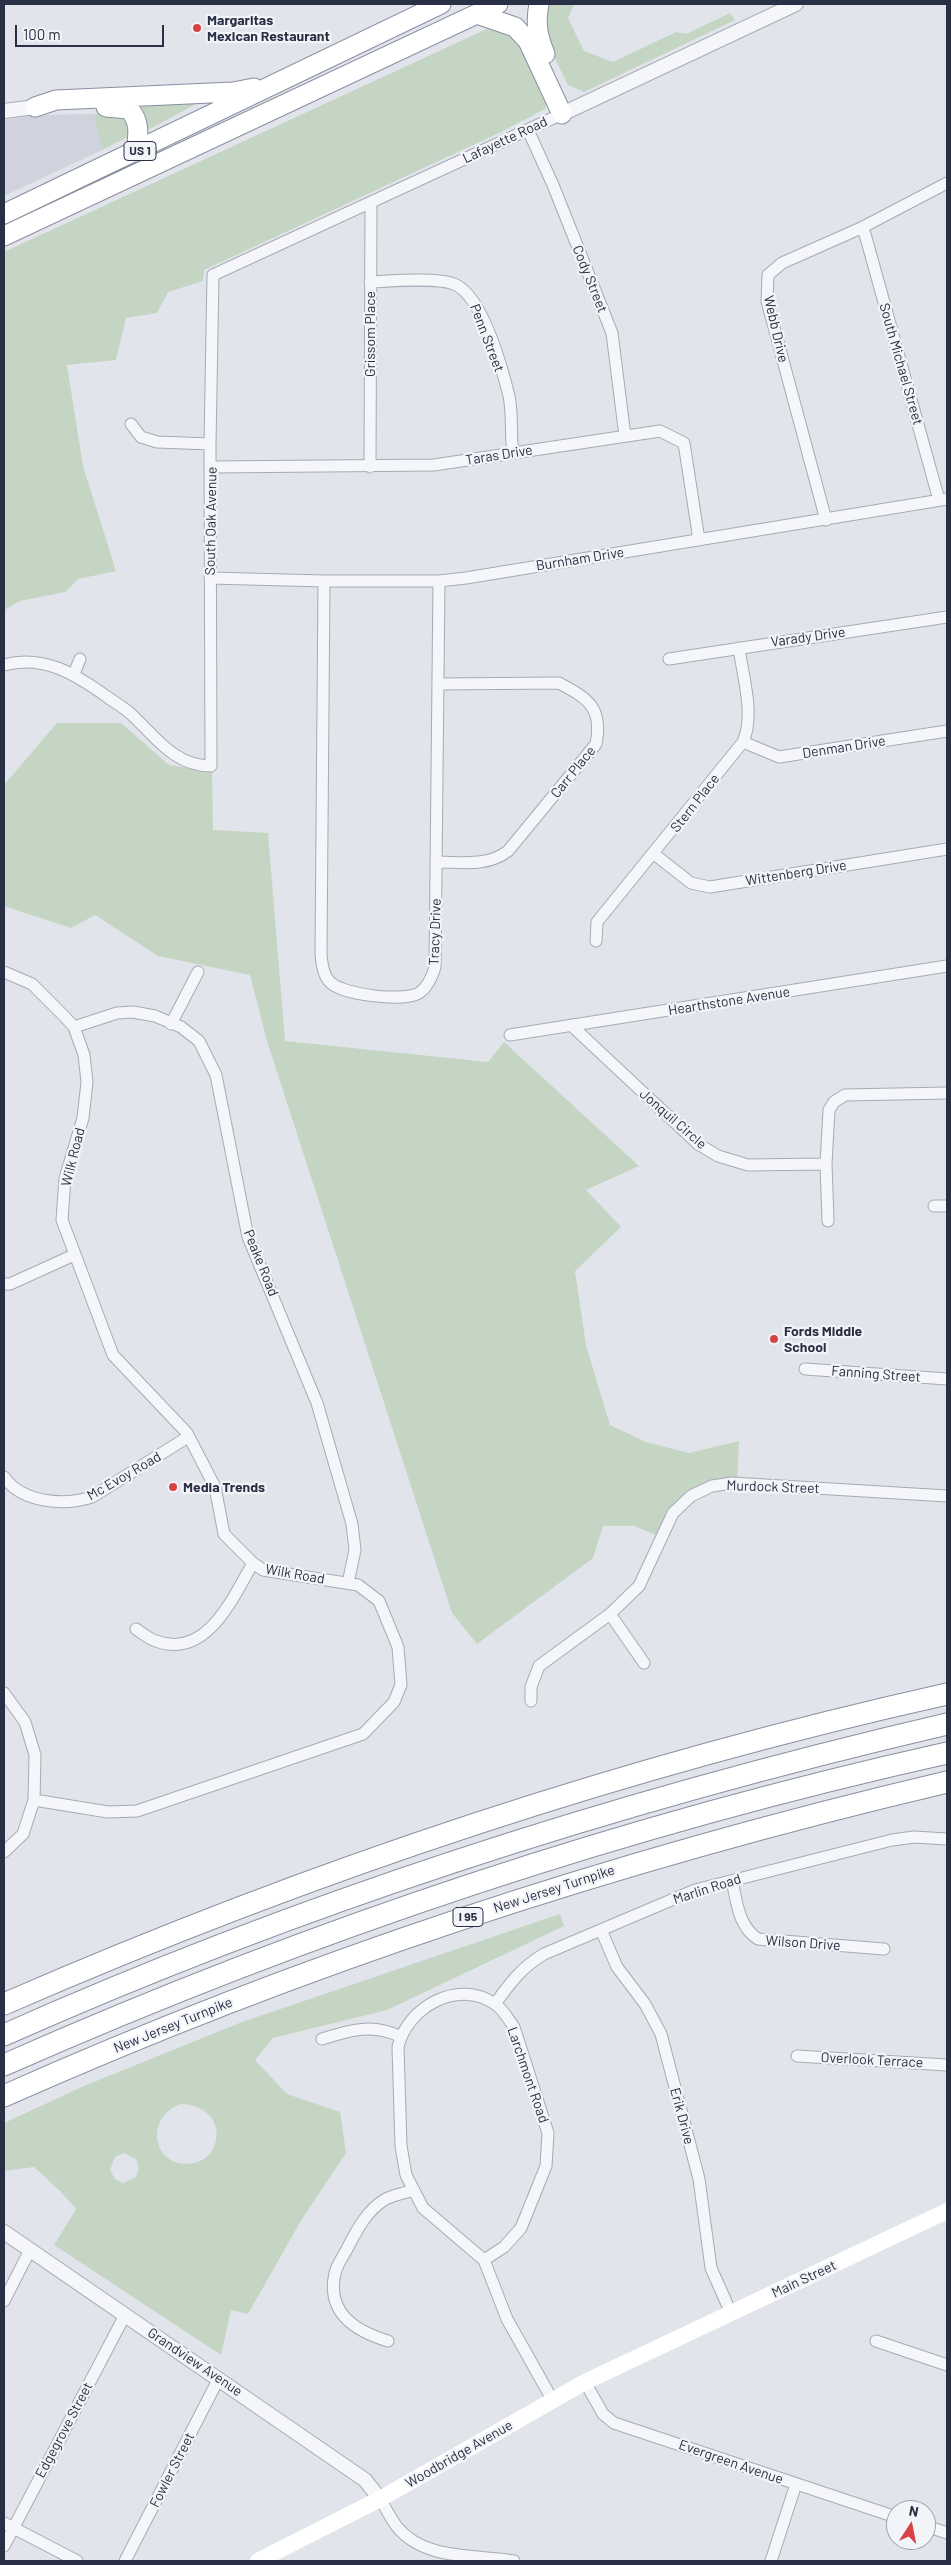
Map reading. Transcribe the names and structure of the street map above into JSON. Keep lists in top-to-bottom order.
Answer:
{
  "streets": {
    "highway": ["US 1", "New Jersey Turnpike", "I 95"],
    "main road": ["Main Street", "Woodbridge Avenue"],
    "street": [
      "Lafayette Road",
      "Cody Street",
      "Webb Drive",
      "Grissom Place",
      "Penn Street",
      "South Michael Street",
      "Taras Drive",
      "South Oak Avenue",
      "Burnham Drive",
      "Varady Drive",
      "Denman Drive",
      "Carr Place",
      "Stern Place",
      "Wittenberg Drive",
      "Tracy Drive",
      "Hearthstone Avenue",
      "Jonquil Circle",
      "Wilk Road",
      "Peake Road",
      "Fanning Street",
      "Mc Evoy Road",
      "Murdock Street",
      "Marlin Road",
      "Wilson Drive",
      "Overlook Terrace",
      "Larchmont Road",
      "Erik Drive",
      "Grandview Avenue",
      "Edgegrove Street",
      "Evergreen Avenue",
      "Fowler Street"
    ]
  },
  "crossings": [
    ["Lafayette Road", "Cody Street"],
    ["Lafayette Road", "Grissom Place"],
    ["Lafayette Road", "South Oak Avenue"],
    ["Cody Street", "Taras Drive"],
    ["Webb Drive", "South Michael Street"],
    ["Webb Drive", "Burnham Drive"],
    ["Grissom Place", "Penn Street"],
    ["Grissom Place", "Taras Drive"],
    ["Penn Street", "Taras Drive"],
    ["South Michael Street", "Burnham Drive"],
    ["Taras Drive", "South Oak Avenue"],
    ["Taras Drive", "Burnham Drive"],
    ["South Oak Avenue", "Burnham Drive"],
    ["Burnham Drive", "Tracy Drive"],
    ["Varady Drive", "Stern Place"],
    ["Denman Drive", "Stern Place"],
    ["Carr Place", "Tracy Drive"],
    ["Stern Place", "Wittenberg Drive"],
    ["Hearthstone Avenue", "Jonquil Circle"],
    ["Wilk Road", "Peake Road"],
    ["Wilk Road", "Mc Evoy Road"],
    ["Marlin Road", "Wilson Drive"],
    ["Marlin Road", "Larchmont Road"],
    ["Marlin Road", "Erik Drive"],
    ["Larchmont Road", "Woodbridge Avenue"],
    ["Erik Drive", "Main Street"],
    ["Main Street", "Woodbridge Avenue"],
    ["Grandview Avenue", "Edgegrove Street"],
    ["Grandview Avenue", "Woodbridge Avenue"],
    ["Grandview Avenue", "Fowler Street"],
    ["Woodbridge Avenue", "Evergreen Avenue"]
  ],
  "places": ["Margaritas Mexican Restaurant", "Fords Middle School", "Media Trends"],
  "scale_bar": "100 m",
  "north": "top"
}
